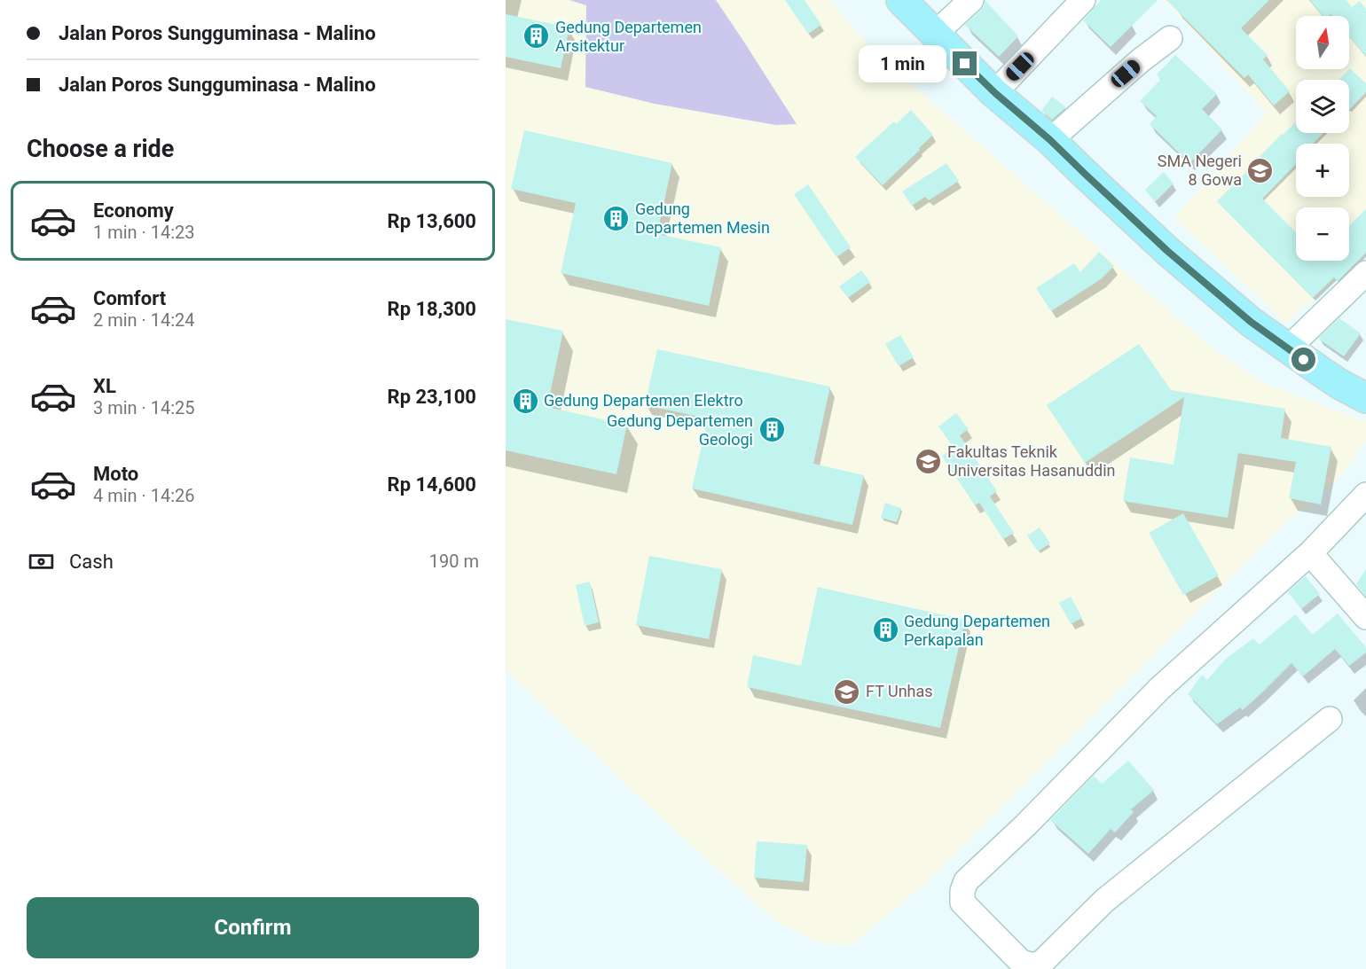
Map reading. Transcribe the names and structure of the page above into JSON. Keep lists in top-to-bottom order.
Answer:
{
  "places": {
    "building": [
      "Gedung Departemen Arsitektur",
      "Gedung Departemen Mesin",
      "Gedung Departemen Elektro",
      "Gedung Departemen Geologi",
      "Gedung Departemen Perkapalan"
    ],
    "school or university": ["SMA Negeri 8 Gowa", "Fakultas Teknik Universitas Hasanuddin", "FT Unhas"]
  },
  "north": "top",
  "page": {
    "banner": ["Jalan Poros Sungguminasa - Malino", "Jalan Poros Sungguminasa - Malino"],
    "map_buttons": ["+", "−"],
    "bubble": "1 min",
    "heading": "Choose a ride",
    "list": [
      {
        "name": "Economy",
        "note": "1 min · 14:23",
        "value": "Rp 13,600"
      },
      {
        "name": "Comfort",
        "note": "2 min · 14:24",
        "value": "Rp 18,300"
      },
      {
        "name": "XL",
        "note": "3 min · 14:25",
        "value": "Rp 23,100"
      },
      {
        "name": "Moto",
        "note": "4 min · 14:26",
        "value": "Rp 14,600"
      }
    ],
    "pay": ["Cash", "190 m"],
    "buttons": "Confirm"
  }
}
